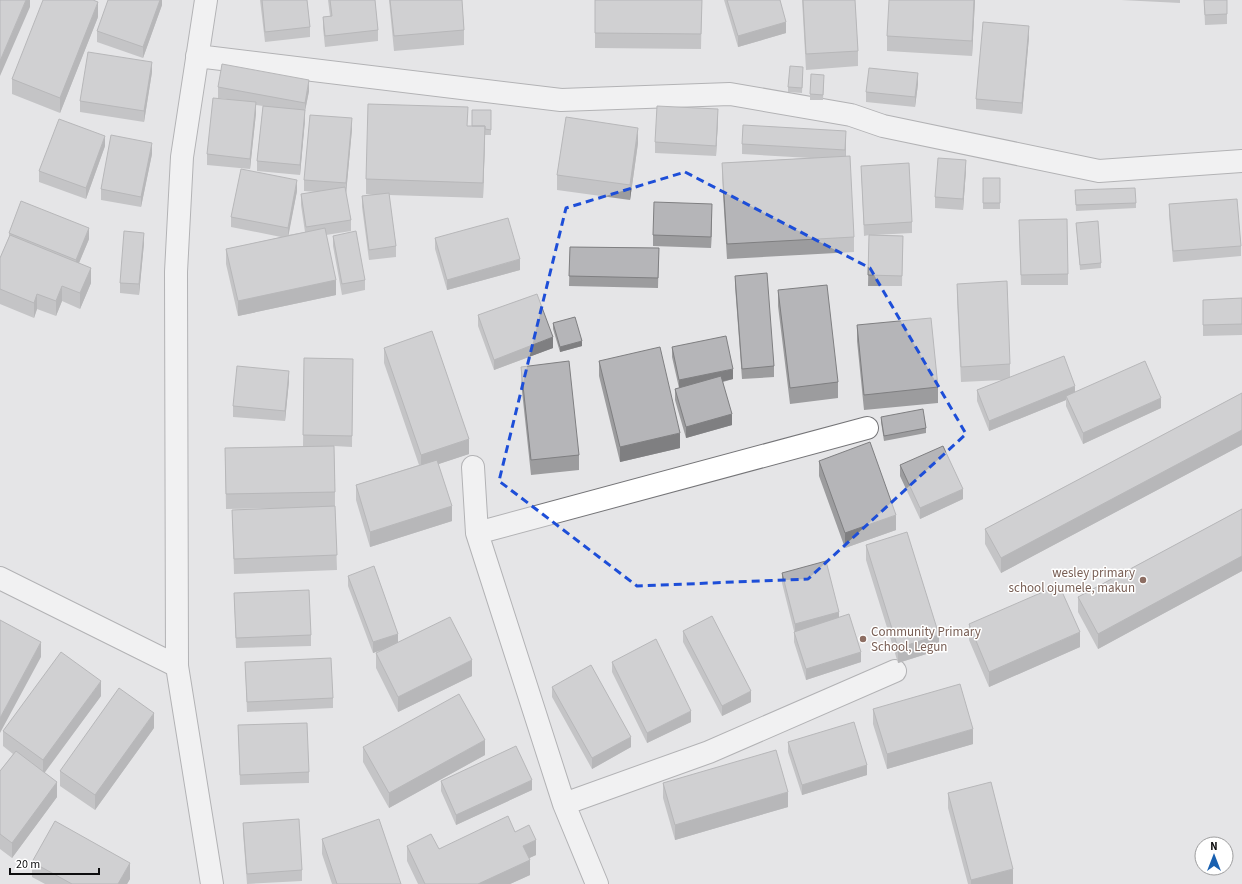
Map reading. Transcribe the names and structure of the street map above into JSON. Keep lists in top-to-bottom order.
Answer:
{
  "places": ["wesley primary school ojumele, makun", "Community Primary School, Legun"],
  "scale_bar": "20 m",
  "north": "top"
}
